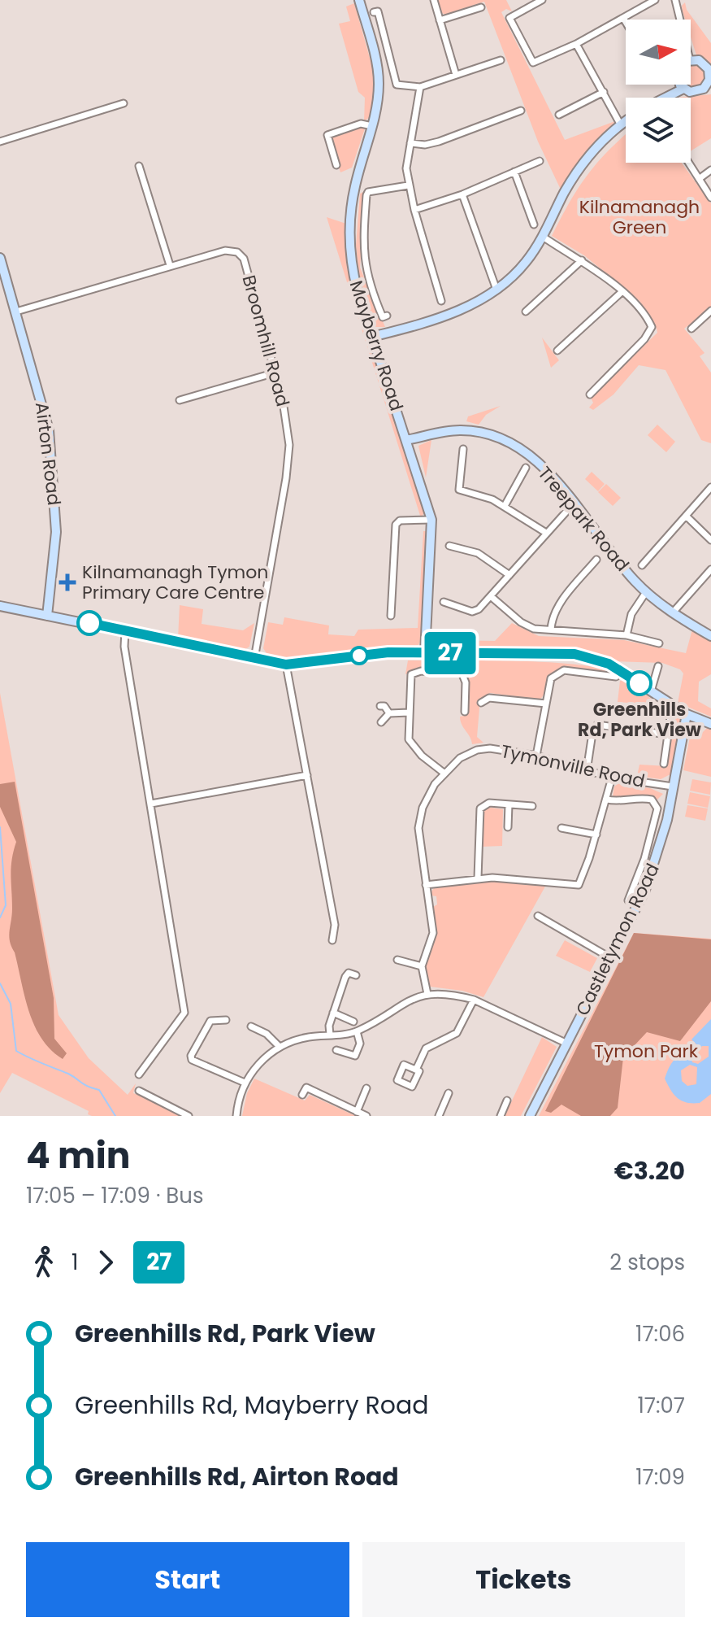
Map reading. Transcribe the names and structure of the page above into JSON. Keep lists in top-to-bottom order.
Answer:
{
  "streets": {
    "street": [
      "Broomhill Road",
      "Mayberry Road",
      "Airton Road",
      "Treepark Road",
      "Tymonville Road",
      "Castletymon Road"
    ]
  },
  "crossings": [
    ["Broomhill Road", "Airton Road"],
    ["Mayberry Road", "Treepark Road"],
    ["Tymonville Road", "Castletymon Road"]
  ],
  "parks": ["Kilnamanagh Green", "Tymon Park"],
  "places": {
    "health": ["Kilnamanagh Tymon Primary Care Centre"],
    "other": ["Greenhills Rd, Park View"]
  },
  "lines": ["bus line 27"],
  "north": "right",
  "page": {
    "on_map": "27",
    "heading": ["4 min", "17:05 – 17:09 · Bus", "€3.20"],
    "legs": ["1", "27", "2 stops"],
    "list": [
      {
        "name": "Greenhills Rd, Park View",
        "value": "17:06"
      },
      {
        "name": "Greenhills Rd, Mayberry Road",
        "value": "17:07"
      },
      {
        "name": "Greenhills Rd, Airton Road",
        "value": "17:09"
      }
    ],
    "buttons": ["Start", "Tickets"]
  }
}
